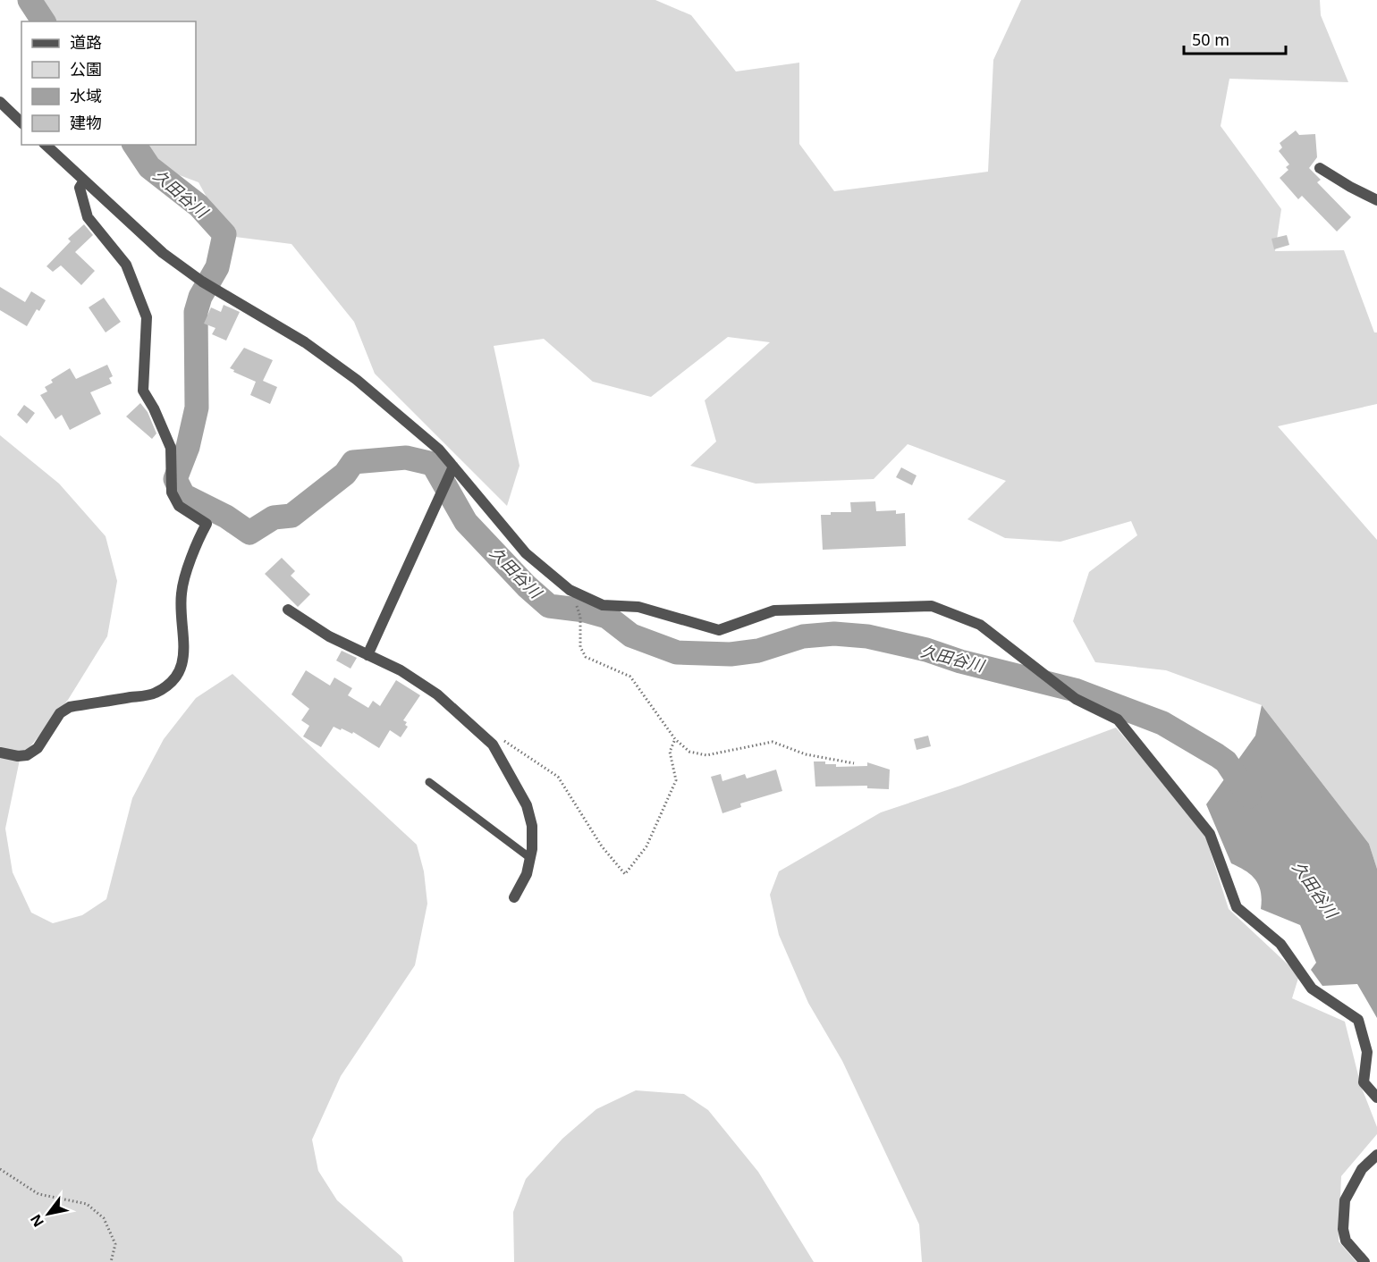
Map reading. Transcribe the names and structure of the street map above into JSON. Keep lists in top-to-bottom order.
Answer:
{
  "water": ["久田谷川"],
  "legend": [
    "道路",
    "公園",
    "水域",
    "建物"
  ],
  "scale_bar": "50 m",
  "north": "bottom left"
}
